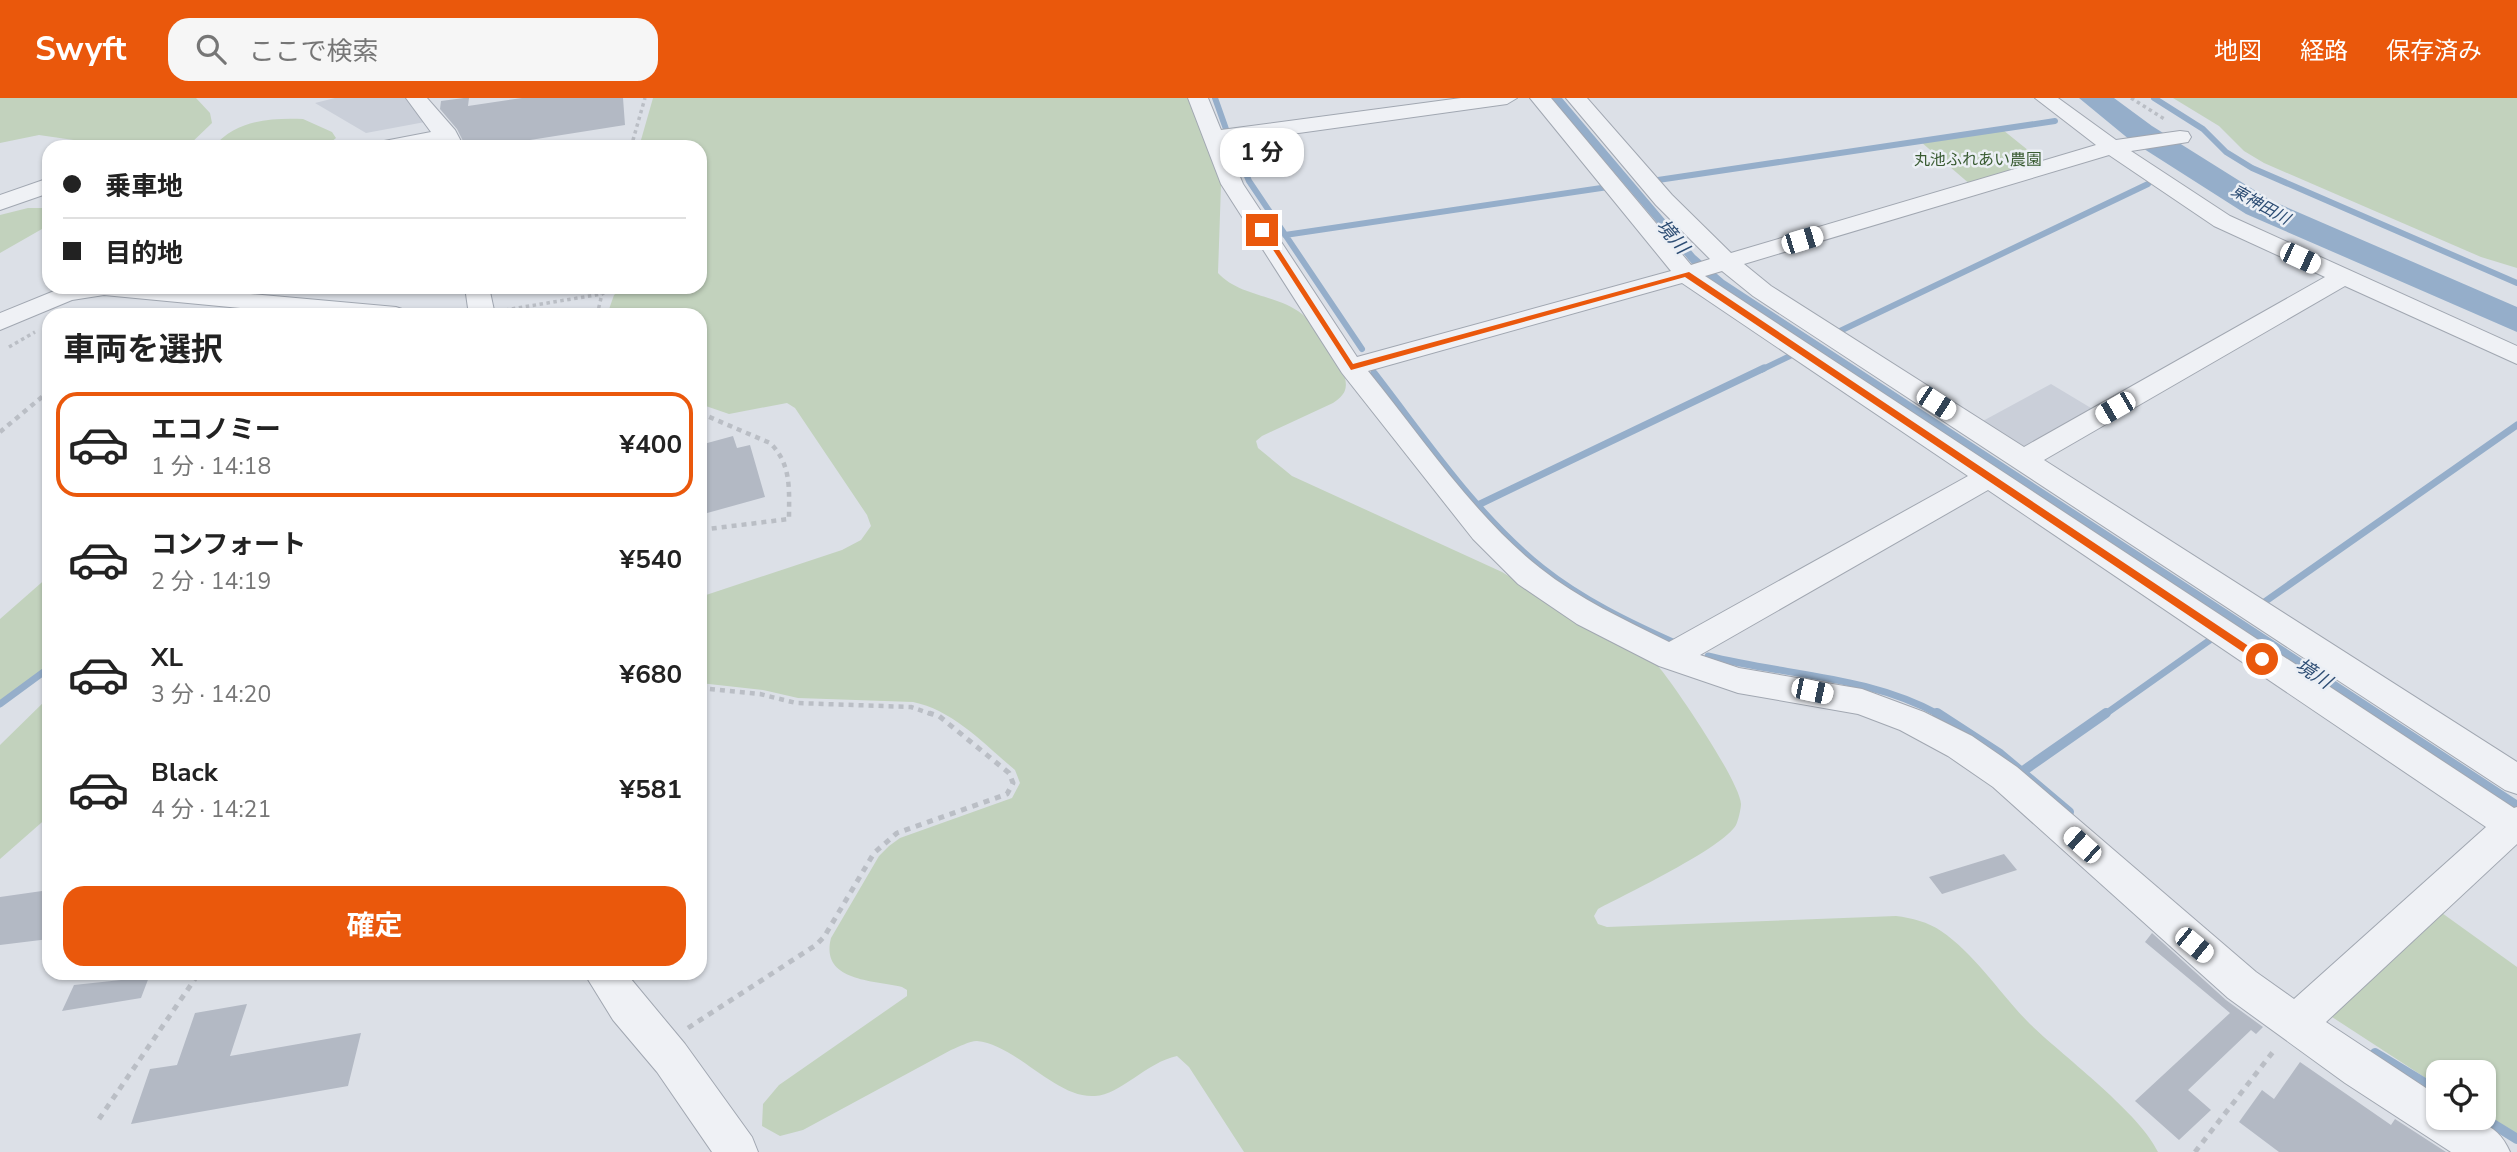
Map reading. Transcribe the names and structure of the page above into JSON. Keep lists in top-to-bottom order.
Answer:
{
  "water": ["東神田川", "境川"],
  "parks": ["丸池ふれあい農園"],
  "page": {
    "header": "Swyft",
    "search": "ここで検索",
    "nav": ["地図", "経路", "保存済み"],
    "bubble": "1 分",
    "banner": ["乗車地", "目的地"],
    "heading": "車両を選択",
    "list": [
      {
        "name": "エコノミー",
        "note": "1 分 · 14:18",
        "value": "¥400"
      },
      {
        "name": "コンフォート",
        "note": "2 分 · 14:19",
        "value": "¥540"
      },
      {
        "name": "XL",
        "note": "3 分 · 14:20",
        "value": "¥680"
      },
      {
        "name": "Black",
        "note": "4 分 · 14:21",
        "value": "¥581"
      }
    ],
    "buttons": "確定"
  }
}
